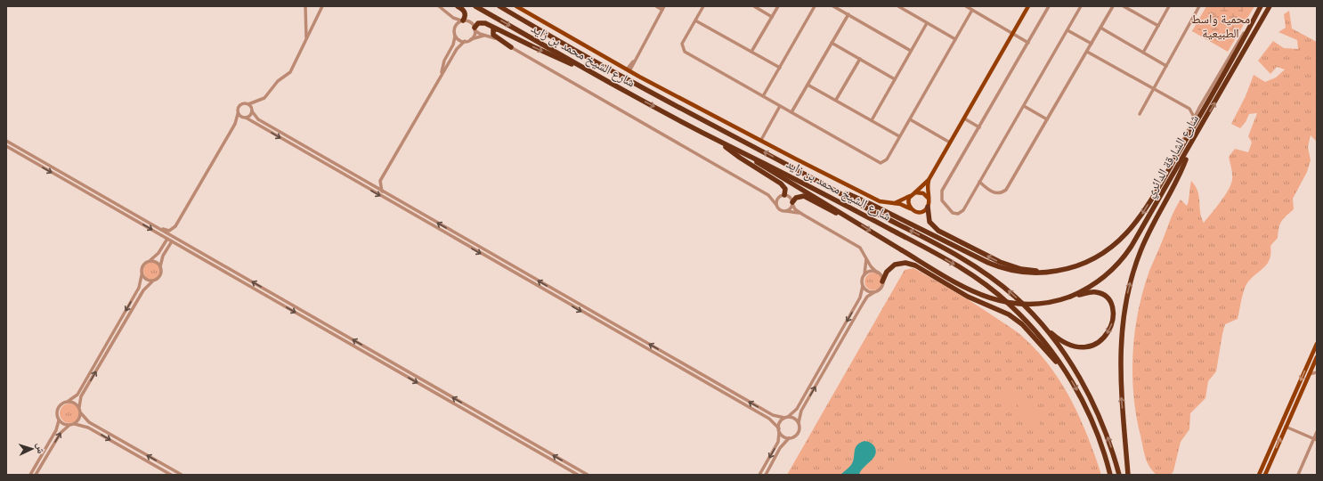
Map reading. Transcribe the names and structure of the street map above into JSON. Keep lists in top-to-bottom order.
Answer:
{
  "streets": {
    "highway": ["شارع الشيخ محمد بن زايد", "شارع الشارقة الدائري"]
  },
  "parks": ["محمية واسط الطبيعية"],
  "north": "right"
}
